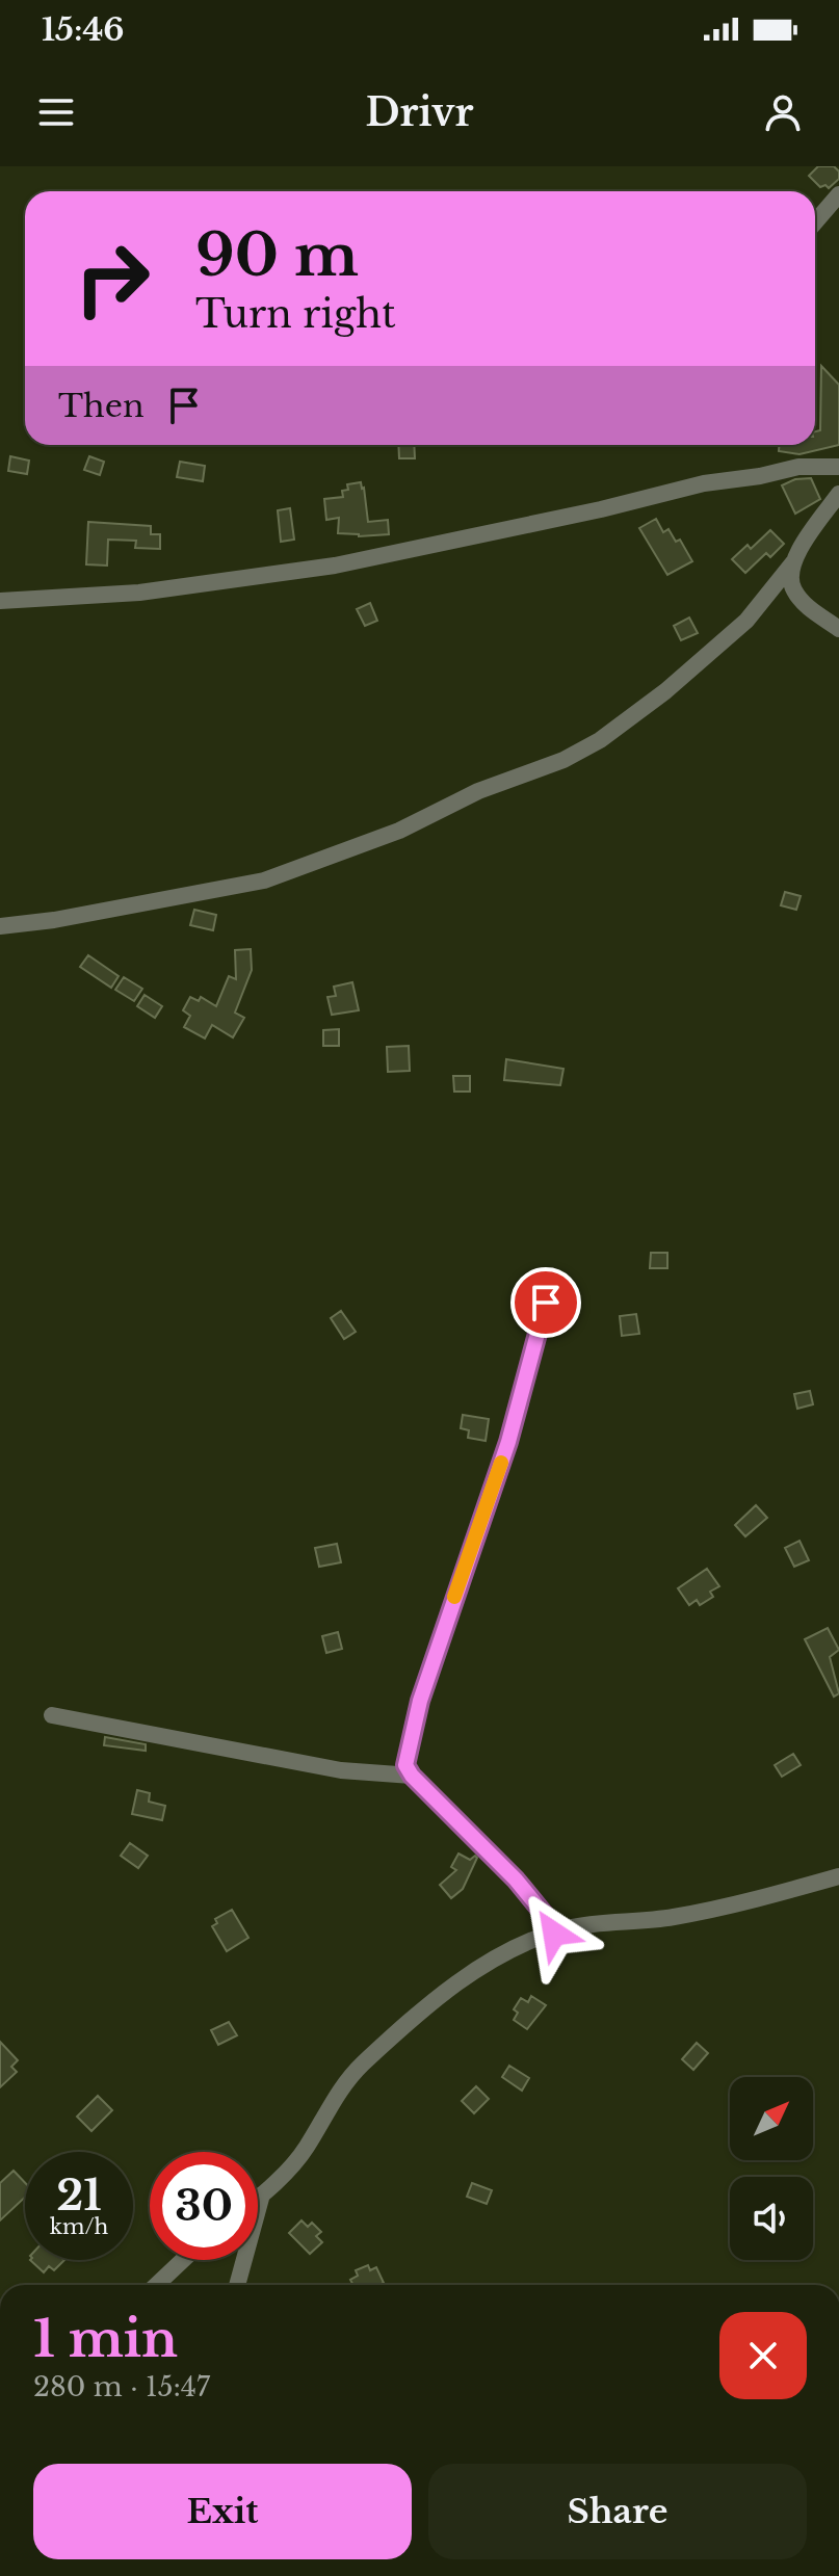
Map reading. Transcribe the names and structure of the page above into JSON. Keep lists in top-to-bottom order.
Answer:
{
  "north": "top right",
  "page": {
    "status": "15:46",
    "header": "Drivr",
    "turn": ["90 m", "Turn right"],
    "then": "Then",
    "speed": "21 km/h",
    "limit": "30",
    "heading": ["1 min", "280 m · 15:47"],
    "buttons": ["Exit", "Share"]
  }
}
